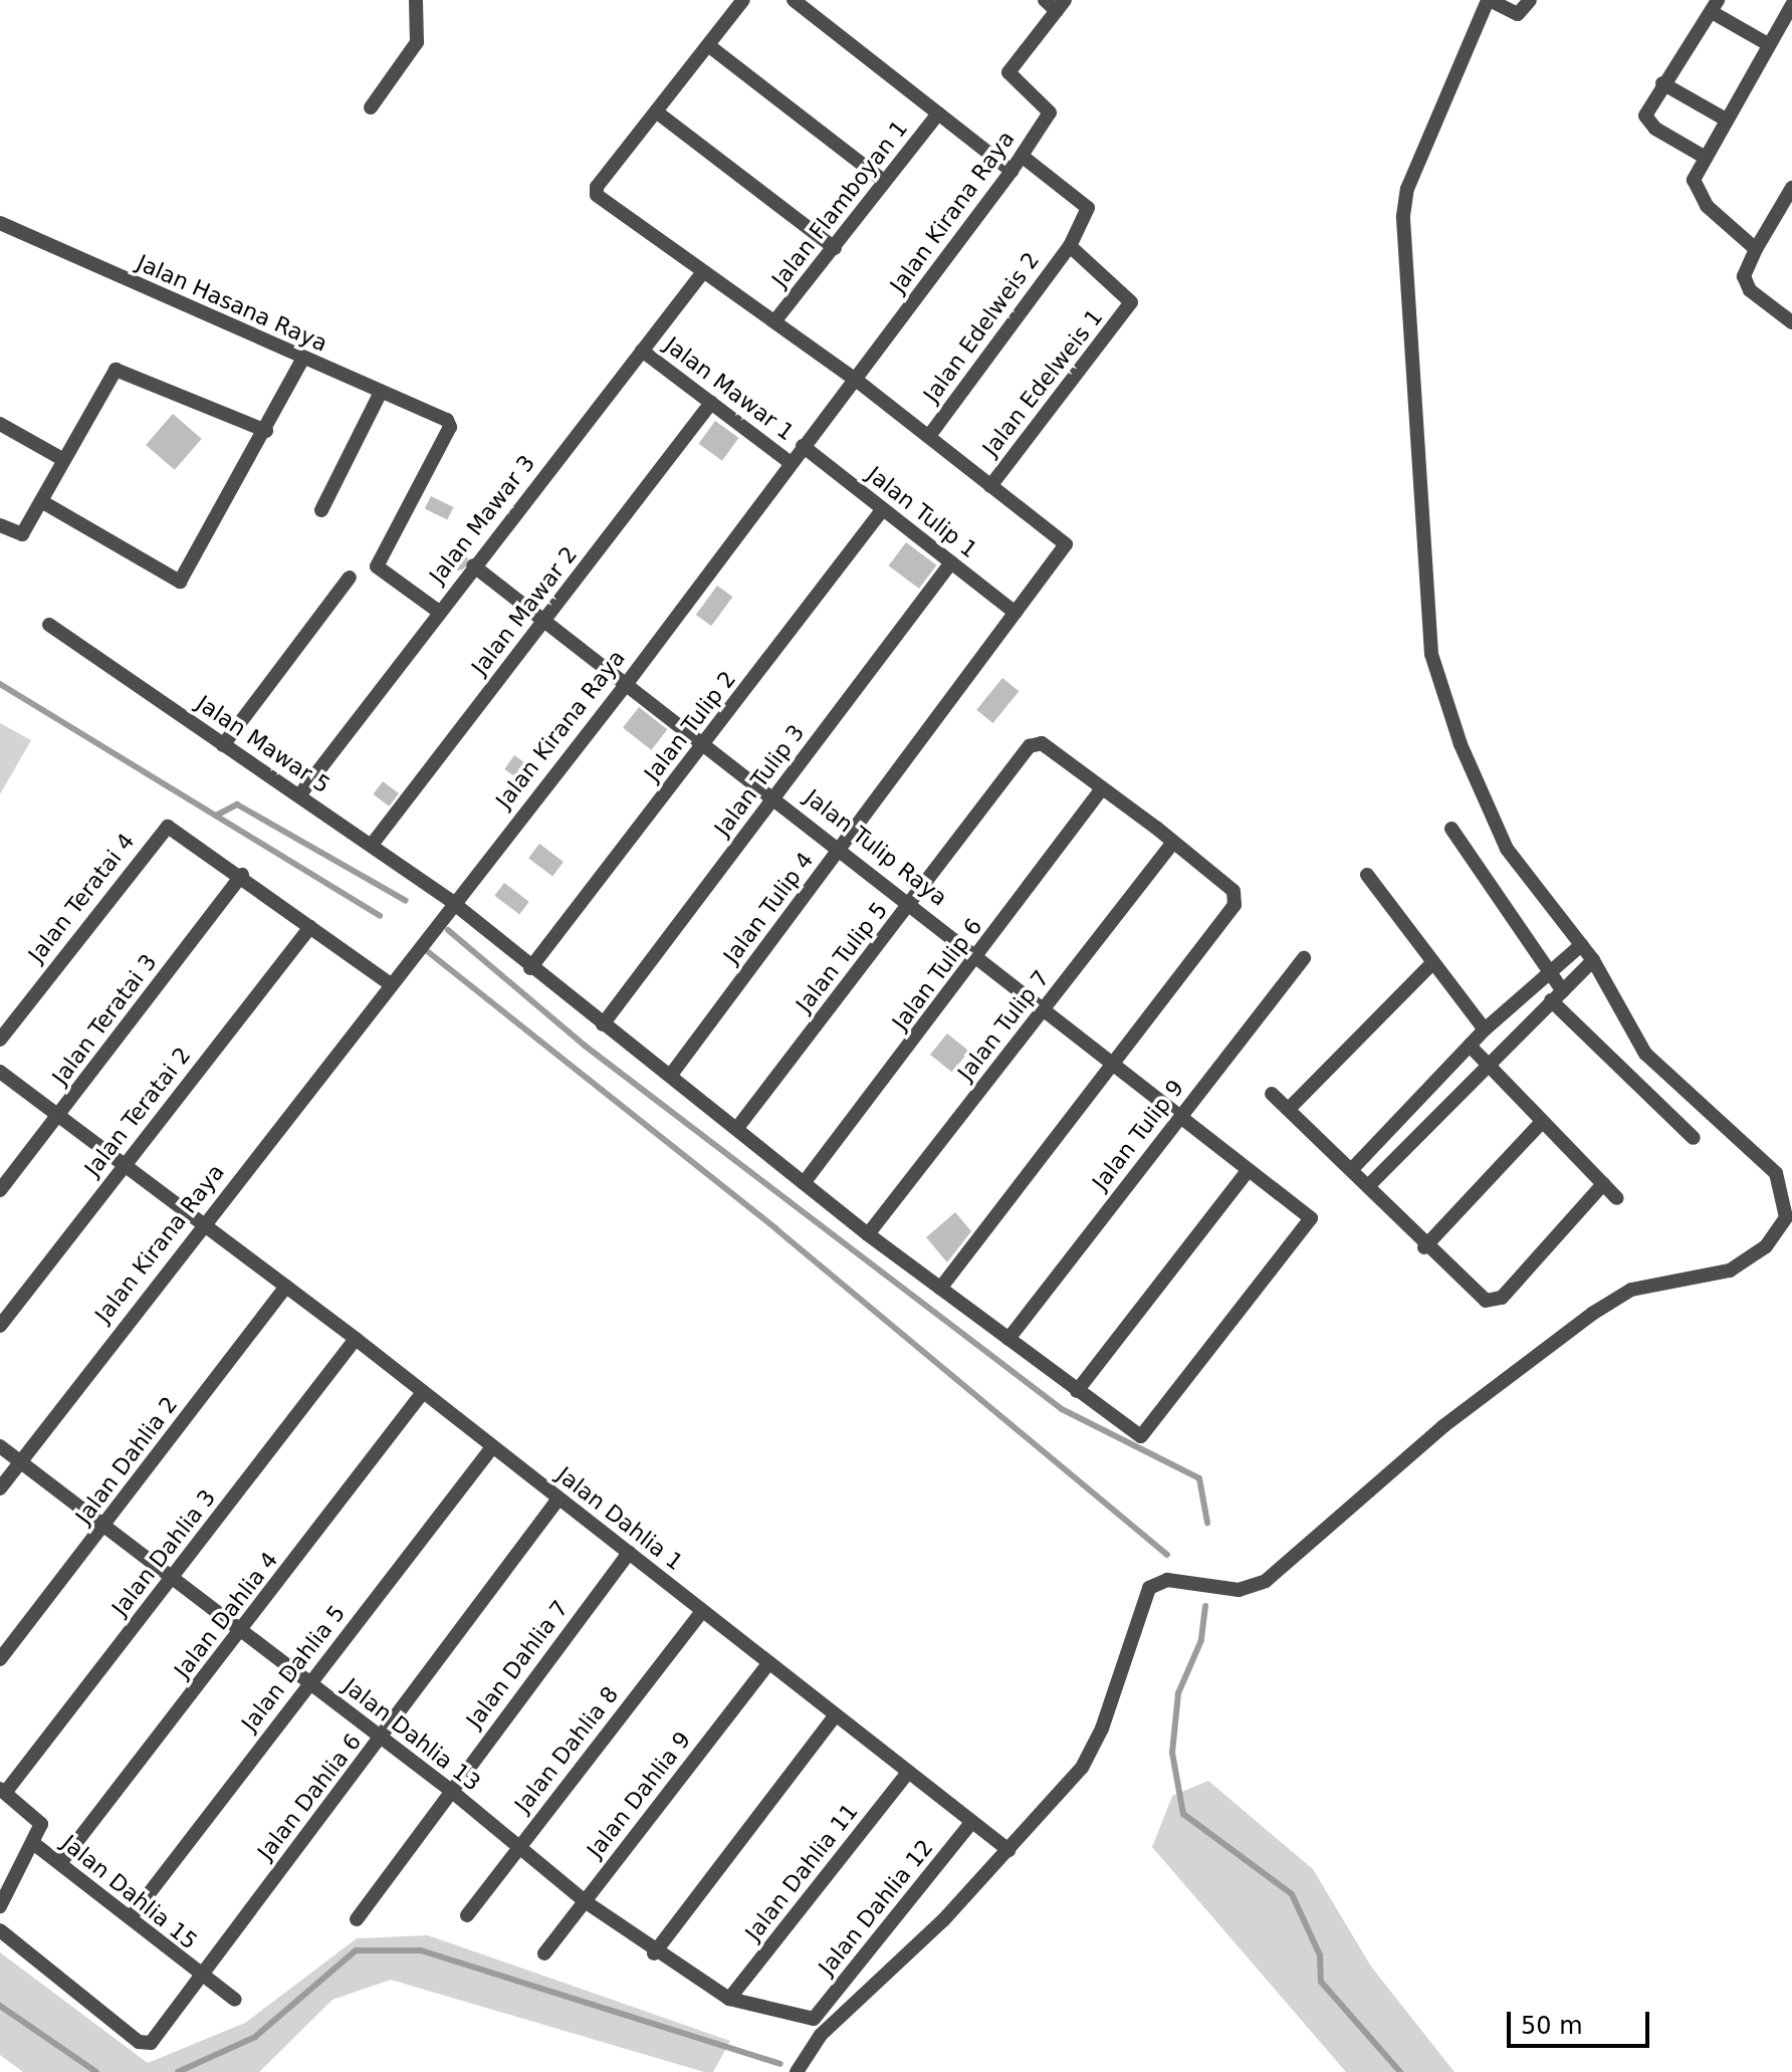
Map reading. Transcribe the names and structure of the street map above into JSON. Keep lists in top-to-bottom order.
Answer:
{
  "streets": {
    "street": [
      "Jalan Flamboyan 1",
      "Jalan Kirana Raya",
      "Jalan Hasana Raya",
      "Jalan Edelweis 2",
      "Jalan Edelweis 1",
      "Jalan Mawar 1",
      "Jalan Tulip 1",
      "Jalan Mawar 3",
      "Jalan Mawar 2",
      "Jalan Tulip 2",
      "Jalan Mawar 5",
      "Jalan Tulip 3",
      "Jalan Tulip Raya",
      "Jalan Teratai 4",
      "Jalan Tulip 4",
      "Jalan Tulip 5",
      "Jalan Tulip 6",
      "Jalan Teratai 3",
      "Jalan Tulip 7",
      "Jalan Teratai 2",
      "Jalan Tulip 9",
      "Jalan Dahlia 2",
      "Jalan Dahlia 1",
      "Jalan Dahlia 3",
      "Jalan Dahlia 4",
      "Jalan Dahlia 7",
      "Jalan Dahlia 5",
      "Jalan Dahlia 13",
      "Jalan Dahlia 8",
      "Jalan Dahlia 9",
      "Jalan Dahlia 6",
      "Jalan Dahlia 11",
      "Jalan Dahlia 15",
      "Jalan Dahlia 12"
    ]
  },
  "crossings": [
    ["Jalan Flamboyan 1", "Jalan Edelweis 1"],
    ["Jalan Kirana Raya", "Jalan Edelweis 2"],
    ["Jalan Kirana Raya", "Jalan Edelweis 1"],
    ["Jalan Kirana Raya", "Jalan Mawar 1"],
    ["Jalan Kirana Raya", "Jalan Tulip 1"],
    ["Jalan Kirana Raya", "Jalan Mawar 5"],
    ["Jalan Kirana Raya", "Jalan Tulip Raya"],
    ["Jalan Kirana Raya", "Jalan Dahlia 1"],
    ["Jalan Kirana Raya", "Jalan Dahlia 13"],
    ["Jalan Hasana Raya", "Jalan Mawar 3"],
    ["Jalan Edelweis 2", "Jalan Edelweis 1"],
    ["Jalan Edelweis 1", "Jalan Tulip 1"],
    ["Jalan Edelweis 1", "Jalan Mawar 3"],
    ["Jalan Edelweis 1", "Jalan Tulip 4"],
    ["Jalan Mawar 1", "Jalan Mawar 3"],
    ["Jalan Mawar 1", "Jalan Mawar 2"],
    ["Jalan Tulip 1", "Jalan Tulip 2"],
    ["Jalan Tulip 1", "Jalan Tulip 3"],
    ["Jalan Tulip 1", "Jalan Tulip 4"],
    ["Jalan Mawar 3", "Jalan Mawar 5"],
    ["Jalan Mawar 3", "Jalan Tulip Raya"],
    ["Jalan Mawar 2", "Jalan Mawar 5"],
    ["Jalan Mawar 2", "Jalan Tulip Raya"],
    ["Jalan Tulip 2", "Jalan Mawar 5"],
    ["Jalan Tulip 2", "Jalan Tulip Raya"],
    ["Jalan Mawar 5", "Jalan Tulip 3"],
    ["Jalan Mawar 5", "Jalan Tulip Raya"],
    ["Jalan Mawar 5", "Jalan Tulip 4"],
    ["Jalan Mawar 5", "Jalan Tulip 5"],
    ["Jalan Mawar 5", "Jalan Tulip 6"],
    ["Jalan Mawar 5", "Jalan Tulip 7"],
    ["Jalan Mawar 5", "Jalan Tulip 9"],
    ["Jalan Tulip 3", "Jalan Tulip Raya"],
    ["Jalan Tulip Raya", "Jalan Tulip 4"],
    ["Jalan Tulip Raya", "Jalan Tulip 5"],
    ["Jalan Tulip Raya", "Jalan Tulip 6"],
    ["Jalan Tulip Raya", "Jalan Tulip 7"],
    ["Jalan Tulip Raya", "Jalan Tulip 9"],
    ["Jalan Teratai 4", "Jalan Teratai 3"],
    ["Jalan Tulip 5", "Jalan Tulip 6"],
    ["Jalan Teratai 3", "Jalan Dahlia 1"],
    ["Jalan Teratai 2", "Jalan Dahlia 1"],
    ["Jalan Dahlia 2", "Jalan Dahlia 1"],
    ["Jalan Dahlia 2", "Jalan Dahlia 13"],
    ["Jalan Dahlia 1", "Jalan Dahlia 3"],
    ["Jalan Dahlia 1", "Jalan Dahlia 4"],
    ["Jalan Dahlia 1", "Jalan Dahlia 7"],
    ["Jalan Dahlia 1", "Jalan Dahlia 5"],
    ["Jalan Dahlia 1", "Jalan Dahlia 8"],
    ["Jalan Dahlia 1", "Jalan Dahlia 9"],
    ["Jalan Dahlia 1", "Jalan Dahlia 6"],
    ["Jalan Dahlia 1", "Jalan Dahlia 11"],
    ["Jalan Dahlia 1", "Jalan Dahlia 12"],
    ["Jalan Dahlia 3", "Jalan Dahlia 13"],
    ["Jalan Dahlia 4", "Jalan Dahlia 13"],
    ["Jalan Dahlia 4", "Jalan Dahlia 15"],
    ["Jalan Dahlia 7", "Jalan Dahlia 13"],
    ["Jalan Dahlia 5", "Jalan Dahlia 13"],
    ["Jalan Dahlia 5", "Jalan Dahlia 15"],
    ["Jalan Dahlia 13", "Jalan Dahlia 8"],
    ["Jalan Dahlia 13", "Jalan Dahlia 9"],
    ["Jalan Dahlia 13", "Jalan Dahlia 6"],
    ["Jalan Dahlia 13", "Jalan Dahlia 11"],
    ["Jalan Dahlia 13", "Jalan Dahlia 12"],
    ["Jalan Dahlia 6", "Jalan Dahlia 15"]
  ],
  "scale_bar": "50 m"
}
